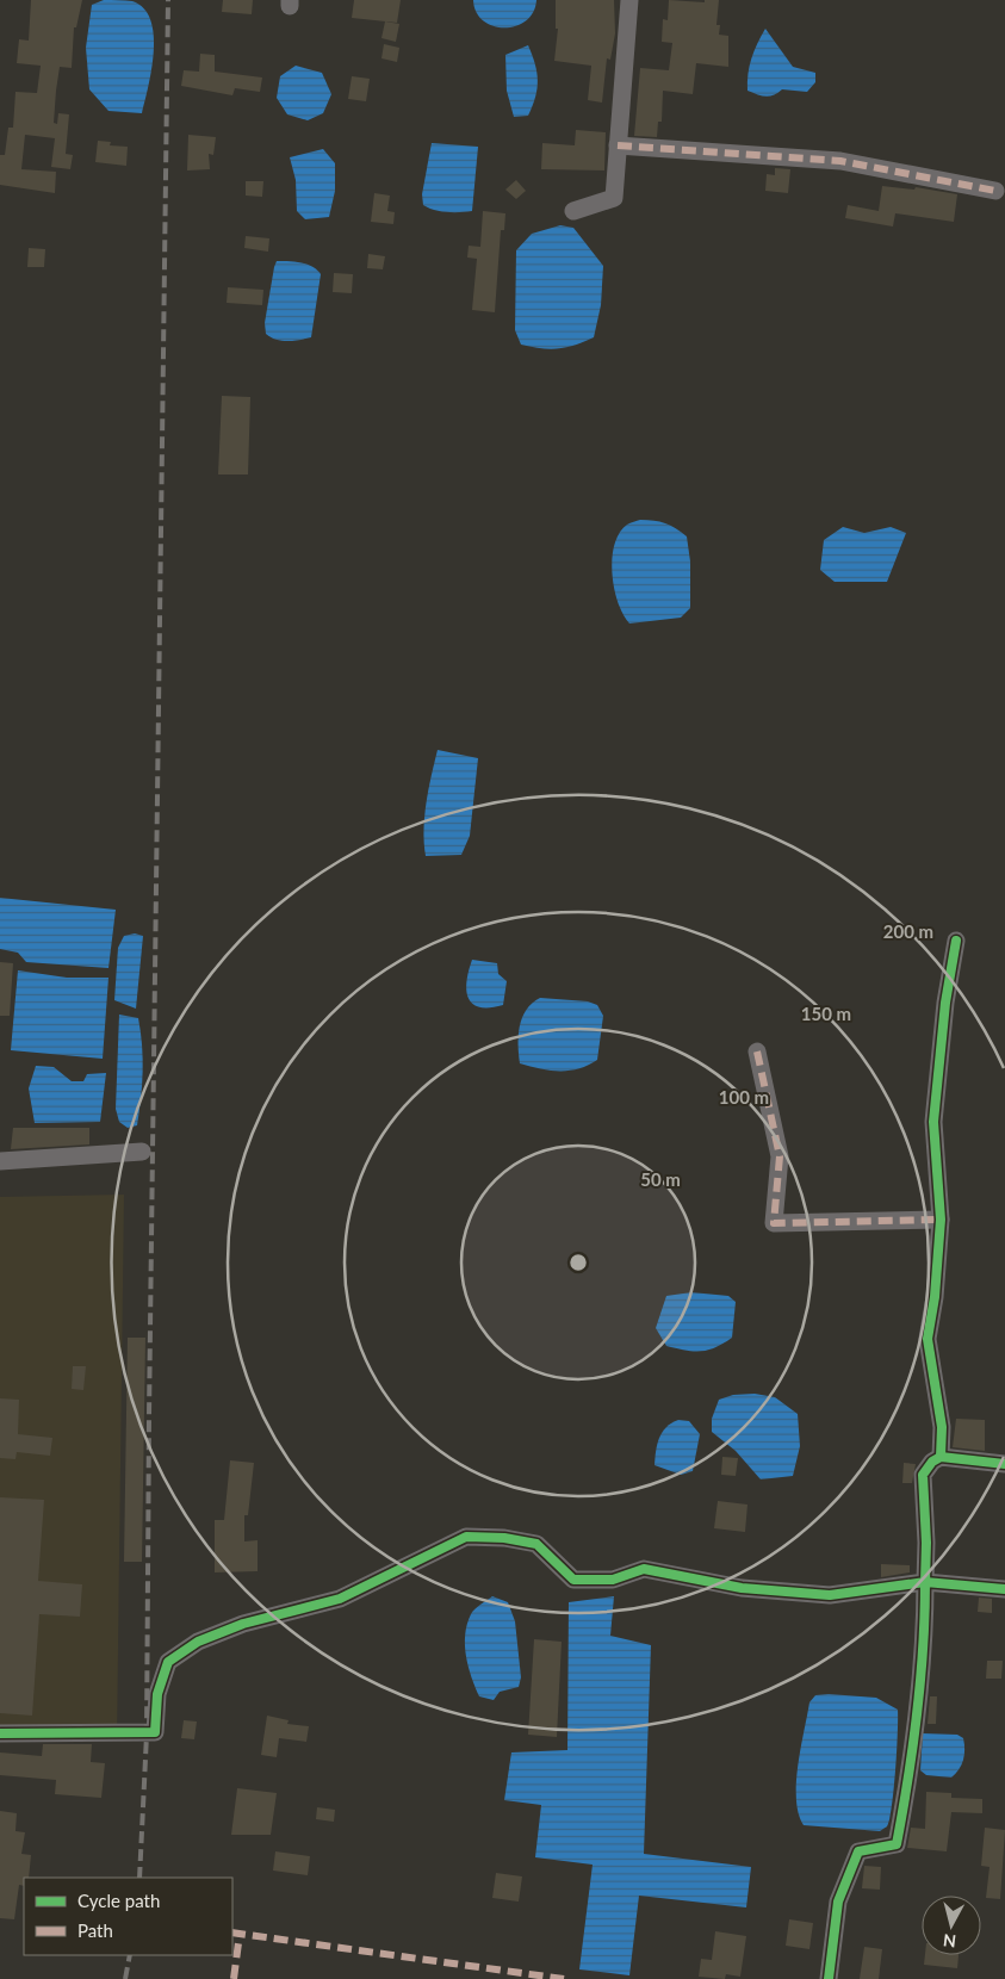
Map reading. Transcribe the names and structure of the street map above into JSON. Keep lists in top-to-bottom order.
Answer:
{
  "legend": ["Cycle path", "Path"],
  "north": "bottom",
  "rings": [
    "200 m",
    "150 m",
    "100 m",
    "50 m"
  ]
}
